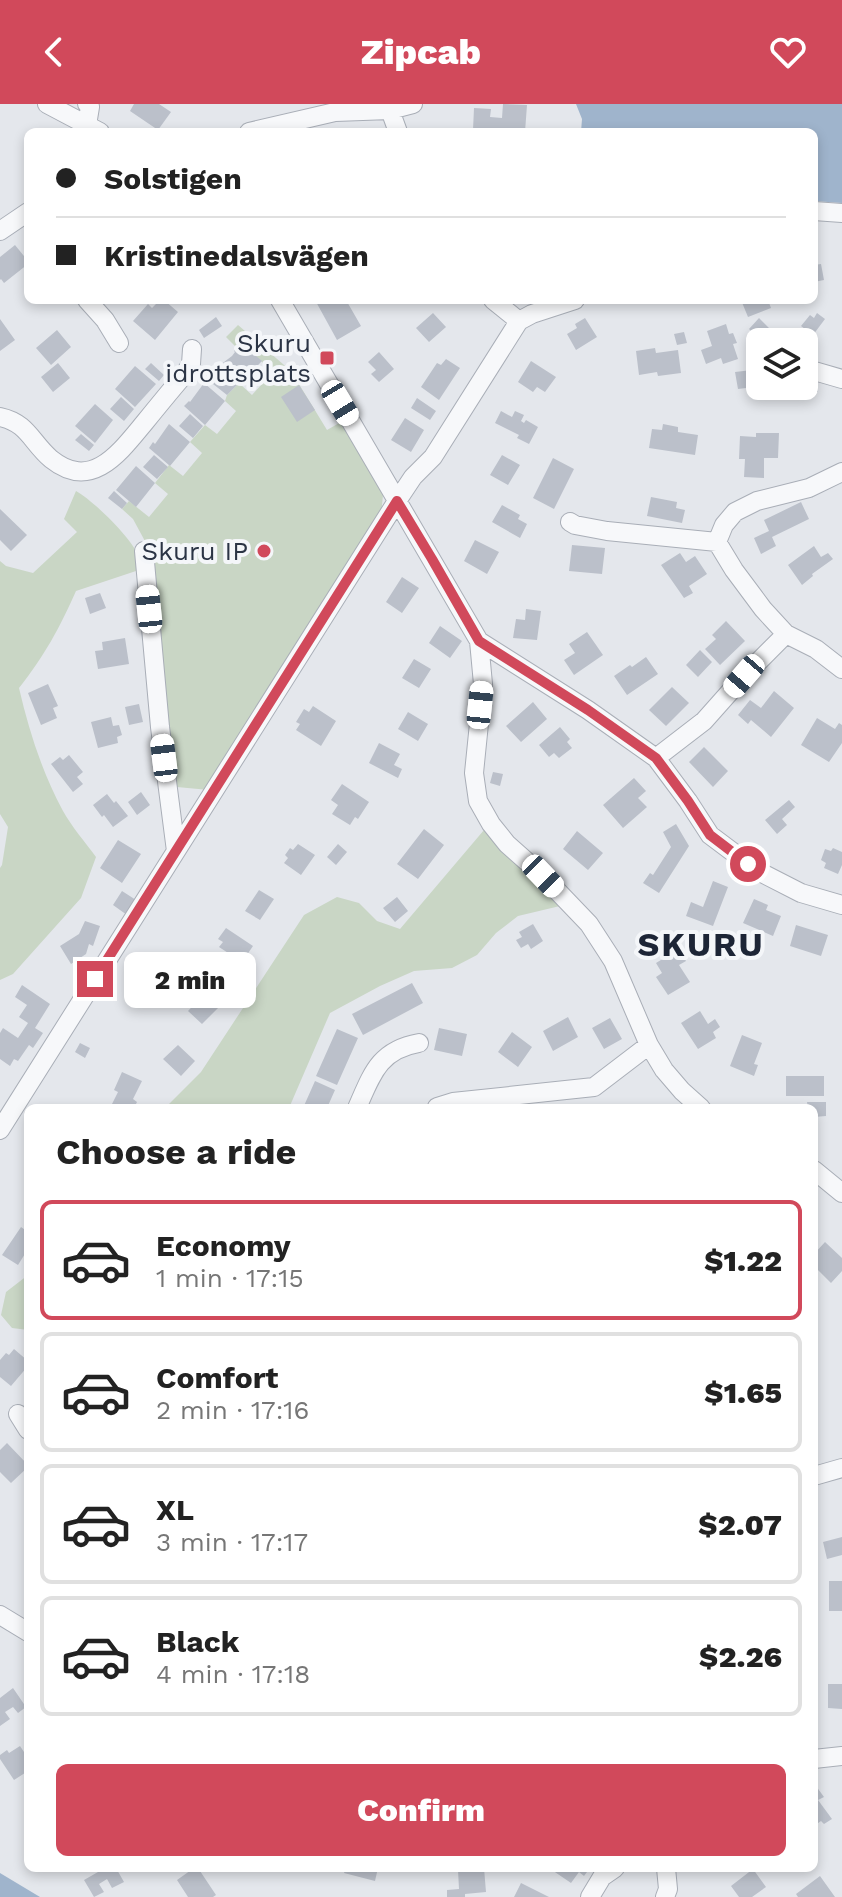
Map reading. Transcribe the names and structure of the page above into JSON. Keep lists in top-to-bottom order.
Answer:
{
  "districts": ["SKURU"],
  "places": {
    "transit": ["Skuru idrottsplats"],
    "other": ["Skuru IP"]
  },
  "page": {
    "header": "Zipcab",
    "banner": ["Solstigen", "Kristinedalsvägen"],
    "bubble": "2 min",
    "heading": "Choose a ride",
    "list": [
      {
        "name": "Economy",
        "note": "1 min · 17:15",
        "value": "$1.22"
      },
      {
        "name": "Comfort",
        "note": "2 min · 17:16",
        "value": "$1.65"
      },
      {
        "name": "XL",
        "note": "3 min · 17:17",
        "value": "$2.07"
      },
      {
        "name": "Black",
        "note": "4 min · 17:18",
        "value": "$2.26"
      }
    ],
    "buttons": "Confirm"
  }
}
